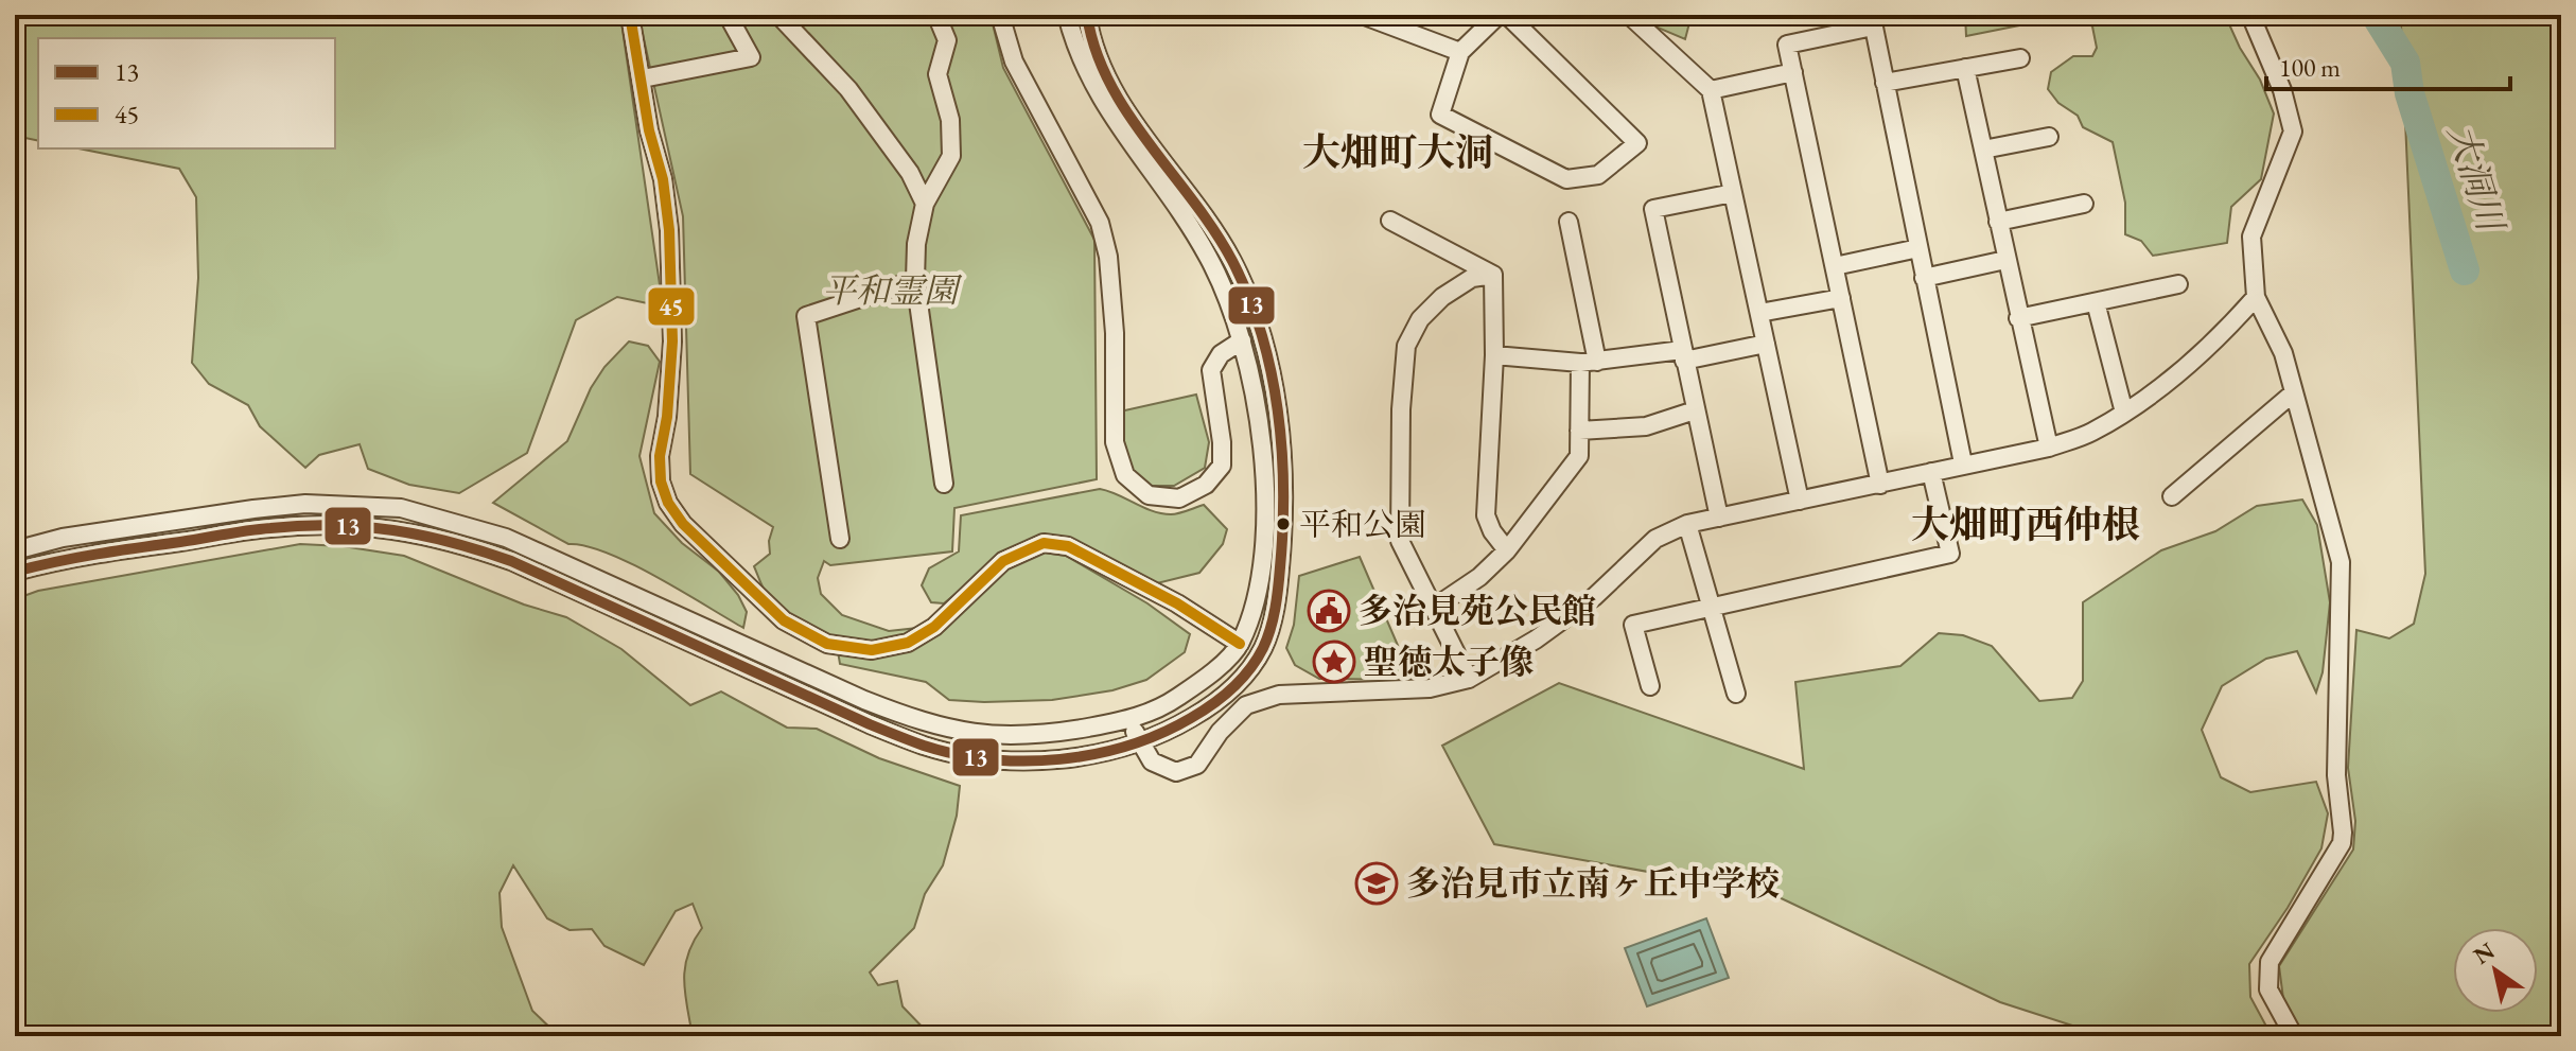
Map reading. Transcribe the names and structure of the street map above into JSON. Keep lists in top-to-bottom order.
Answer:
{
  "districts": ["大畑町大洞", "大畑町西仲根"],
  "water": ["大洞川"],
  "parks": ["平和霊園"],
  "places": {
    "other": ["平和公園"],
    "public building": ["多治見苑公民館"],
    "place": ["聖徳太子像"],
    "school or university": ["多治見市立南ヶ丘中学校"]
  },
  "lines": ["transit line 13", "transit line 45"],
  "legend": ["13", "45"],
  "scale_bar": "100 m",
  "north": "top left"
}
